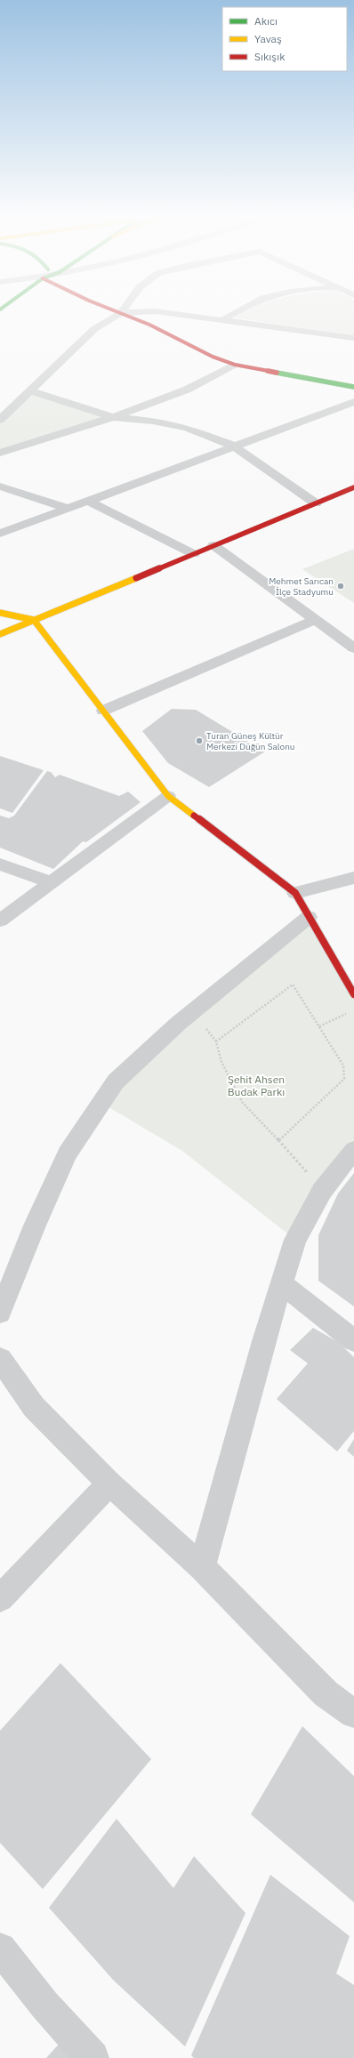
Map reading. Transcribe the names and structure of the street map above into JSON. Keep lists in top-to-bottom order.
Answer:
{
  "parks": ["Şehit Ahsen Budak Parkı"],
  "places": ["Mehmet Sarıcan İlçe Stadyumu", "Turan Güneş Kültür Merkezi Düğün Salonu"],
  "legend": ["Akıcı", "Yavaş", "Sıkışık"]
}
